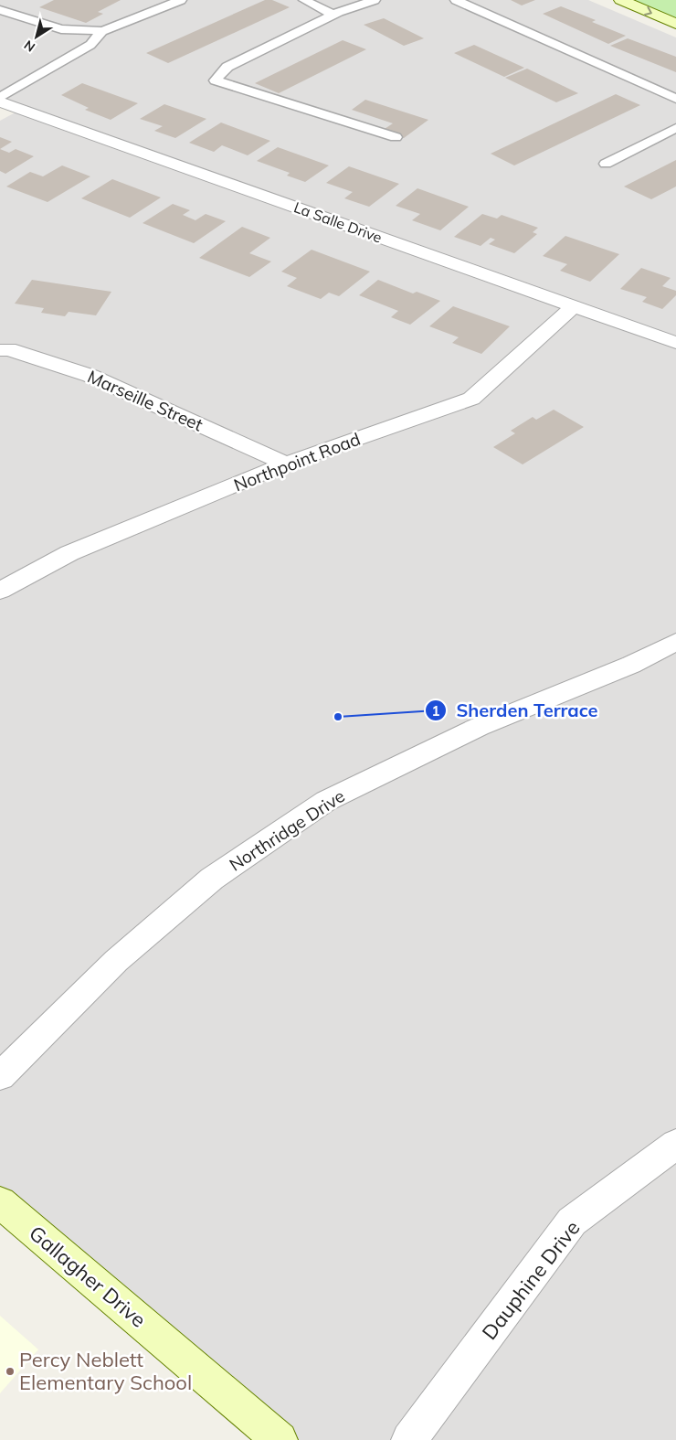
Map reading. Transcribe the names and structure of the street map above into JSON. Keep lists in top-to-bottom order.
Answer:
{
  "streets": {
    "street": [
      "La Salle Drive",
      "Marseille Street",
      "Northpoint Road",
      "Northridge Drive",
      "Gallagher Drive",
      "Dauphine Drive"
    ]
  },
  "crossings": [
    ["La Salle Drive", "Northpoint Road"],
    ["Marseille Street", "Northpoint Road"]
  ],
  "places": ["Sherden Terrace", "Percy Neblett Elementary School"],
  "north": "bottom left"
}
